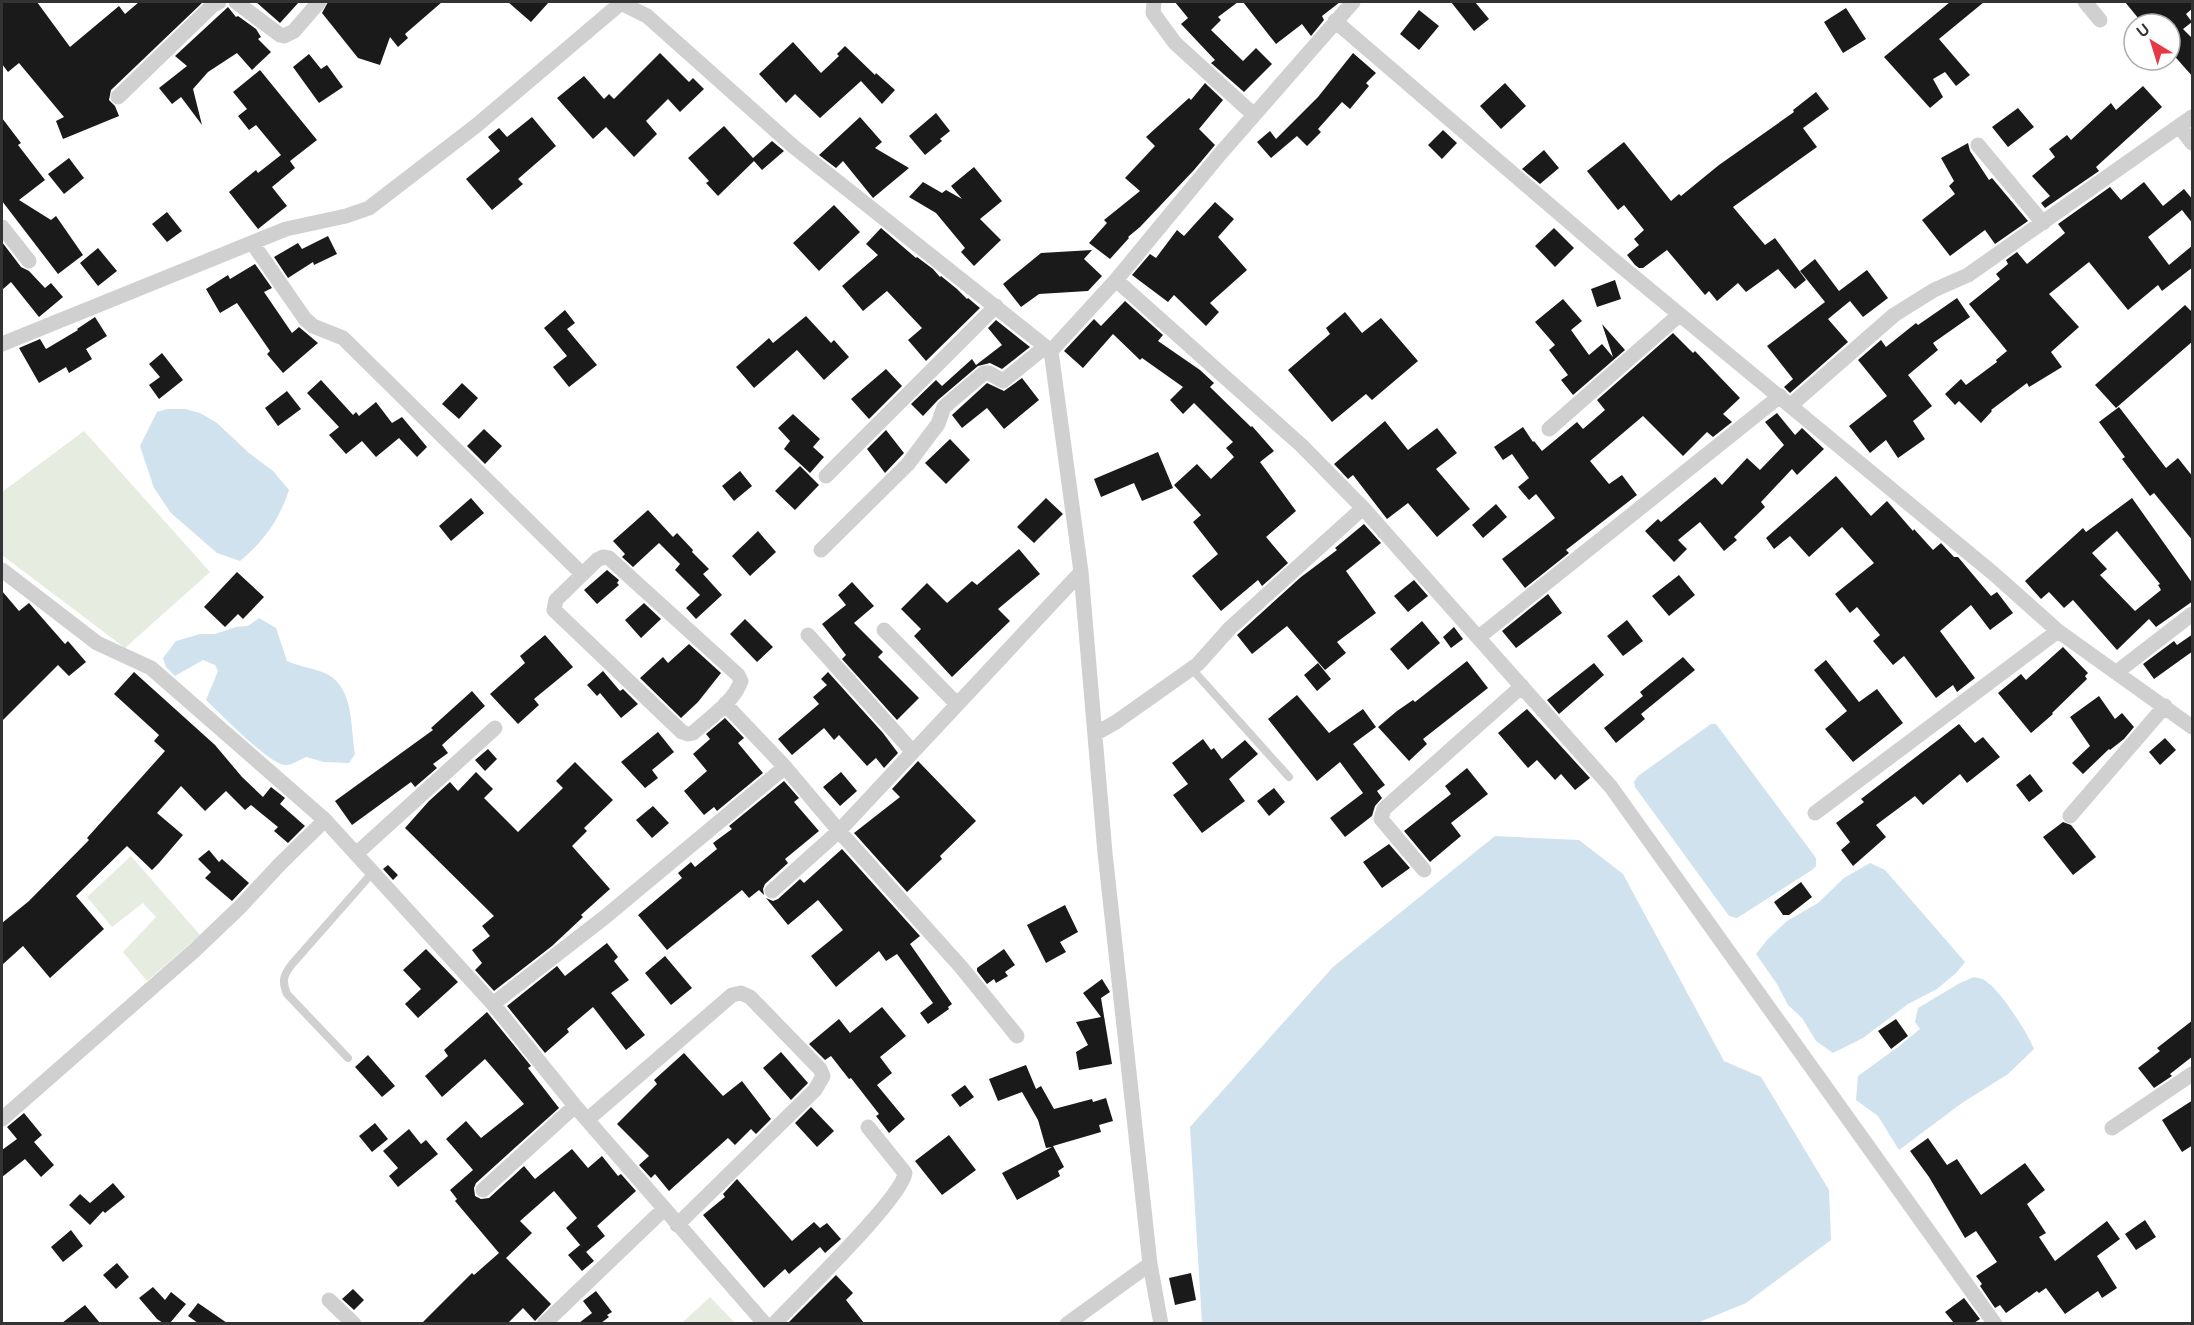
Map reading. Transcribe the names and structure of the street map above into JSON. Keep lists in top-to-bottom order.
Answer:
{
  "north": "top left"
}
